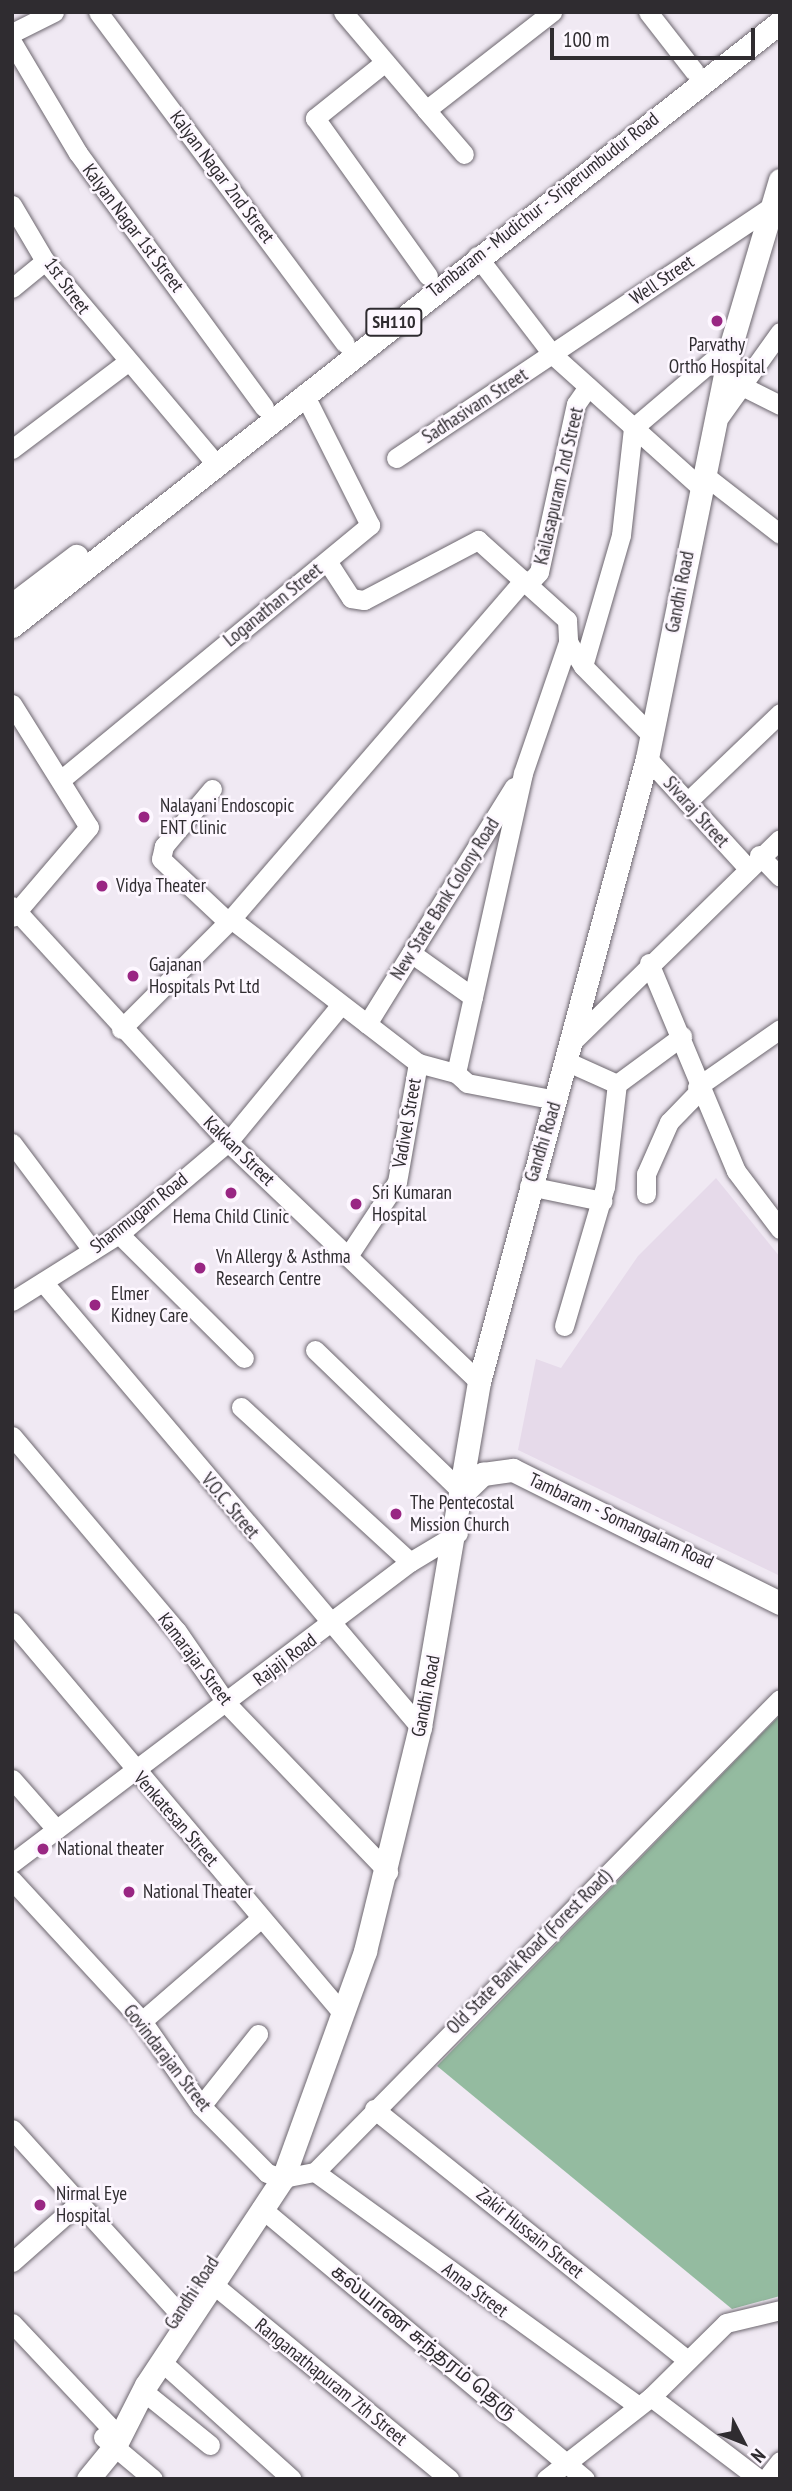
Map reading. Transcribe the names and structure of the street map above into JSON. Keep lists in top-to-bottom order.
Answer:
{
  "streets": {
    "main road": [
      "Tambaram - Mudichur - Sriperumbudur Road",
      "SH110",
      "Gandhi Road",
      "Tambaram - Somangalam Road"
    ],
    "street": [
      "Kalyan Nagar 2nd Street",
      "Kalyan Nagar 1st Street",
      "Well Street",
      "1st Street",
      "Sadhasivam Street",
      "Kailasapuram 2nd Street",
      "Loganathan Street",
      "Sivaraj Street",
      "New State Bank Colony Road",
      "Vadivel Street",
      "Kakkan Street",
      "Shanmugam Road",
      "V.O.C. Street",
      "Kamarajar Street",
      "Rajaji Road",
      "Venkatesan Street",
      "Old State Bank Road (Forest Road)",
      "Govindarajan Street",
      "Zakir Hussain Street",
      "Anna Street",
      "கல்யாண சுந்தரம் தெரு",
      "Ranganathapuram 7th Street"
    ]
  },
  "crossings": [
    ["Kalyan Nagar 2nd Street", "Tambaram - Mudichur - Sriperumbudur Road"],
    ["Tambaram - Mudichur - Sriperumbudur Road", "Kalyan Nagar 1st Street"],
    ["Tambaram - Mudichur - Sriperumbudur Road", "1st Street"],
    ["Tambaram - Mudichur - Sriperumbudur Road", "Loganathan Street"],
    ["Well Street", "Sadhasivam Street"],
    ["Well Street", "Gandhi Road"],
    ["Kailasapuram 2nd Street", "Sivaraj Street"],
    ["Kailasapuram 2nd Street", "Kakkan Street"],
    ["Gandhi Road", "Sivaraj Street"],
    ["Gandhi Road", "Kakkan Street"],
    ["Gandhi Road", "V.O.C. Street"],
    ["Gandhi Road", "Tambaram - Somangalam Road"],
    ["Gandhi Road", "Kamarajar Street"],
    ["Gandhi Road", "Rajaji Road"],
    ["Gandhi Road", "Venkatesan Street"],
    ["Gandhi Road", "Govindarajan Street"],
    ["Gandhi Road", "கல்யாண சுந்தரம் தெரு"],
    ["Gandhi Road", "Ranganathapuram 7th Street"],
    ["Loganathan Street", "Sivaraj Street"],
    ["Vadivel Street", "Kakkan Street"],
    ["Kakkan Street", "Shanmugam Road"],
    ["Shanmugam Road", "V.O.C. Street"],
    ["V.O.C. Street", "Rajaji Road"],
    ["Kamarajar Street", "Rajaji Road"],
    ["Rajaji Road", "Venkatesan Street"],
    ["Old State Bank Road (Forest Road)", "Zakir Hussain Street"],
    ["Old State Bank Road (Forest Road)", "Anna Street"]
  ],
  "places": [
    "Parvathy Ortho Hospital",
    "Nalayani Endoscopic ENT Clinic",
    "Vidya Theater",
    "Gajanan Hospitals Pvt Ltd",
    "Hema Child Clinic",
    "Sri Kumaran Hospital",
    "Vn Allergy & Asthma Research Centre",
    "Elmer Kidney Care",
    "The Pentecostal Mission Church",
    "National theater",
    "National Theater",
    "Nirmal Eye Hospital"
  ],
  "scale_bar": "100 m",
  "north": "bottom right"
}
